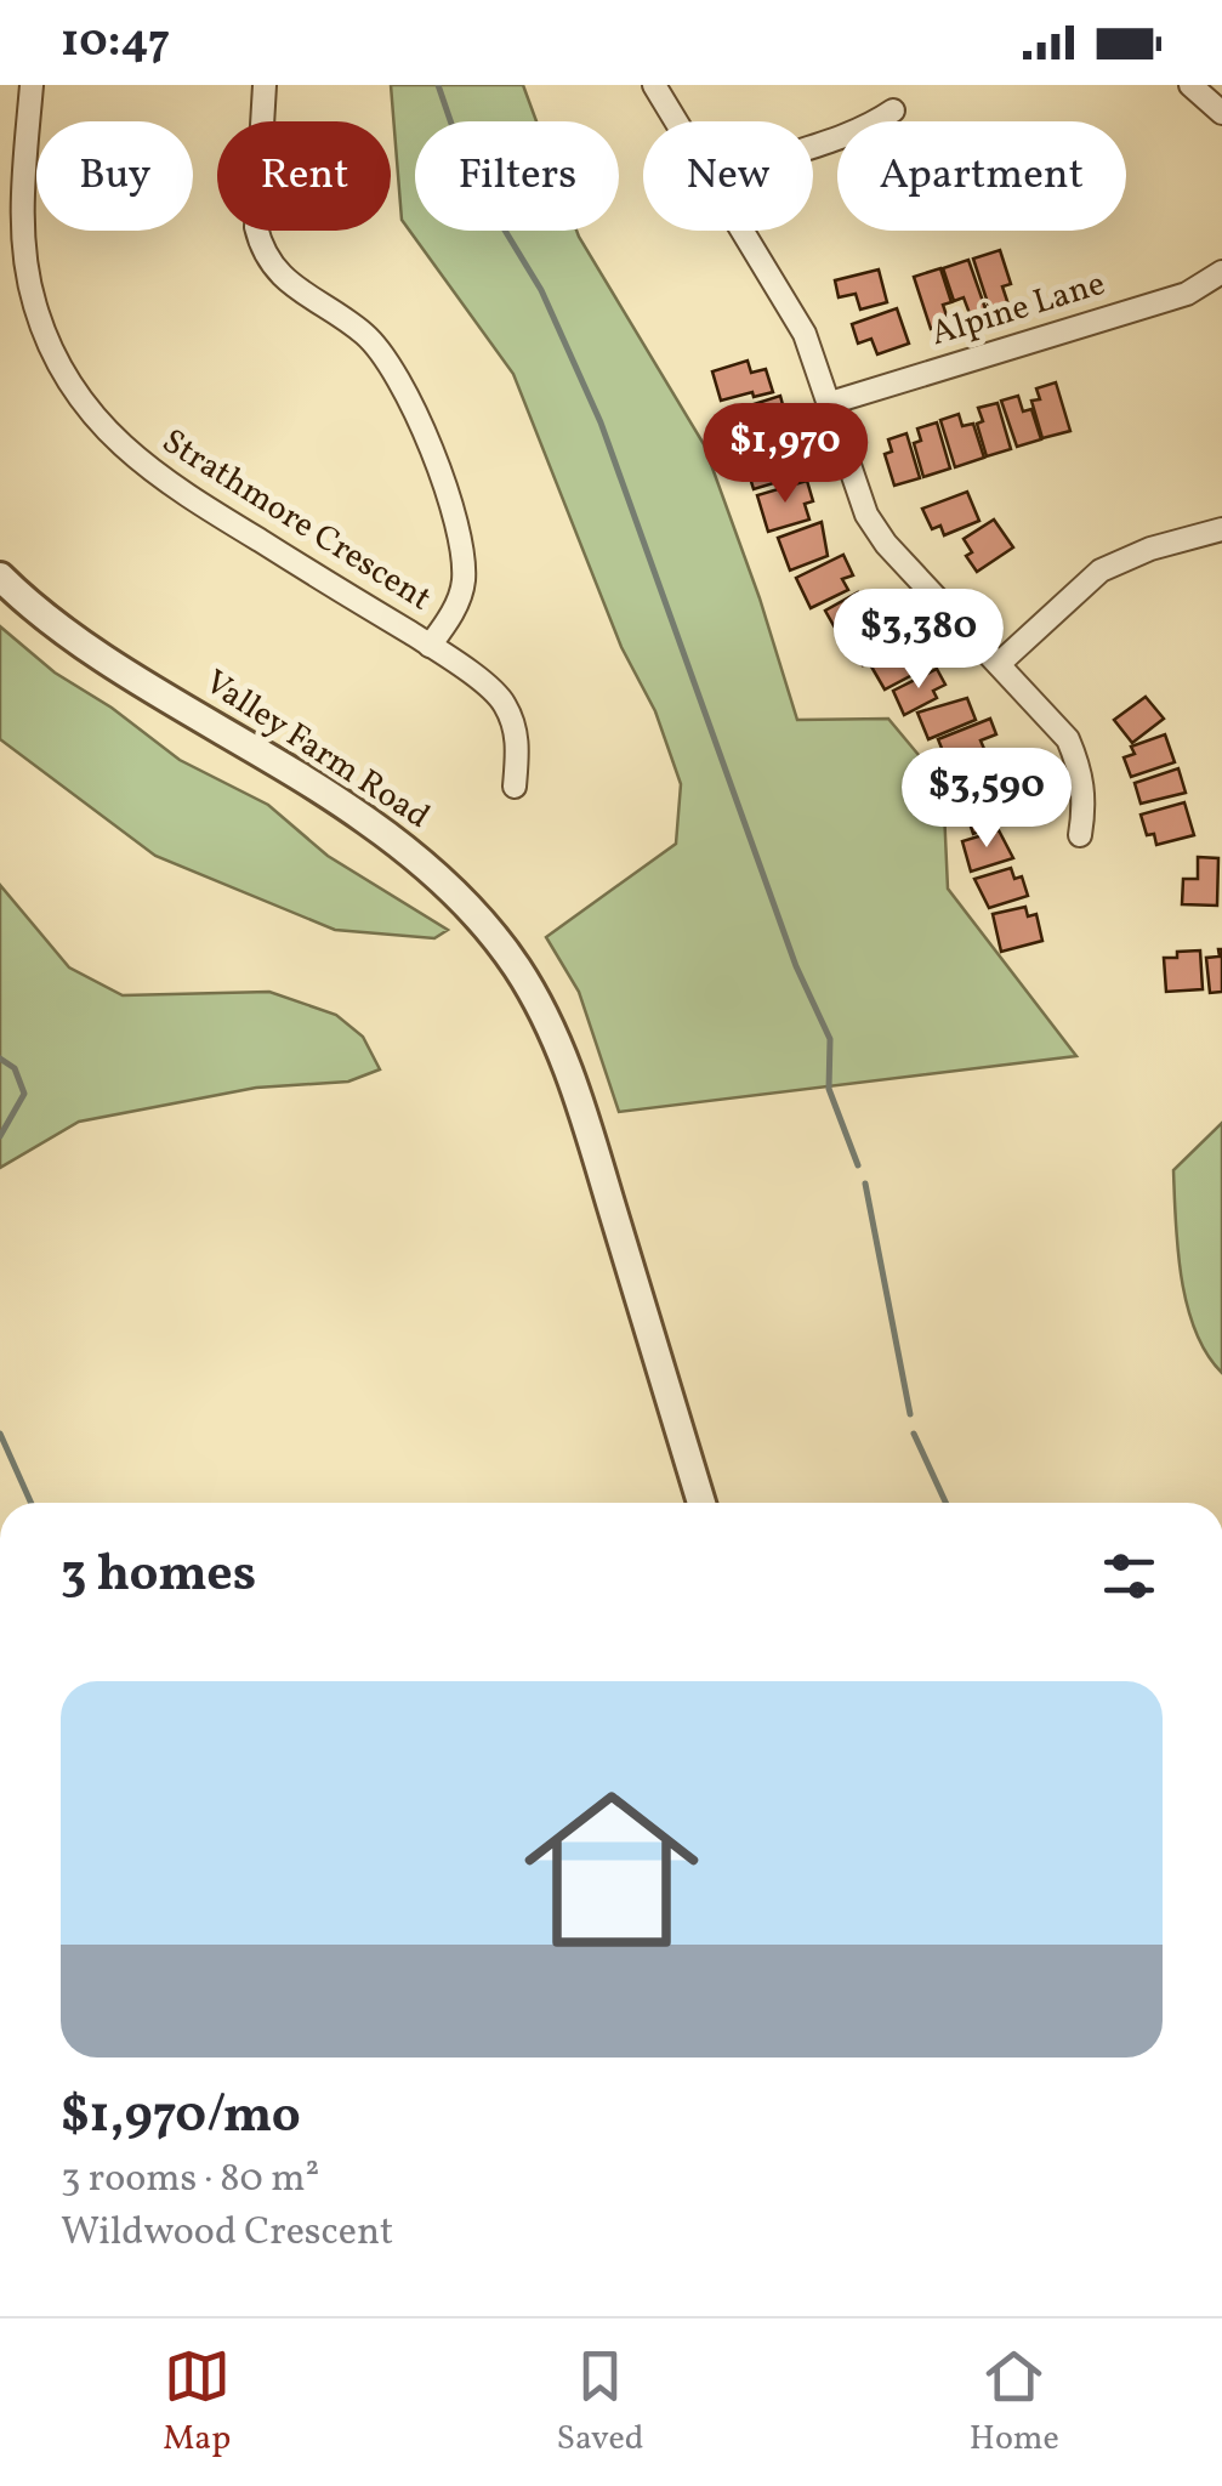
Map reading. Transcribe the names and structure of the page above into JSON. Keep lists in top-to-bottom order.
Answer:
{
  "streets": {
    "street": ["Alpine Lane", "Strathmore Crescent", "Valley Farm Road"]
  },
  "page": {
    "status": "10:47",
    "chip": [
      "Buy",
      "Rent",
      "Filters",
      "New",
      "Apartment"
    ],
    "price": ["$1,970", "$3,380", "$3,590"],
    "heading": "3 homes",
    "list": [
      {
        "name": "$1,970/mo",
        "note": "3 rooms · 80 m² · Wildwood Crescent"
      }
    ],
    "tabs": ["Map", "Saved", "Home"]
  }
}
